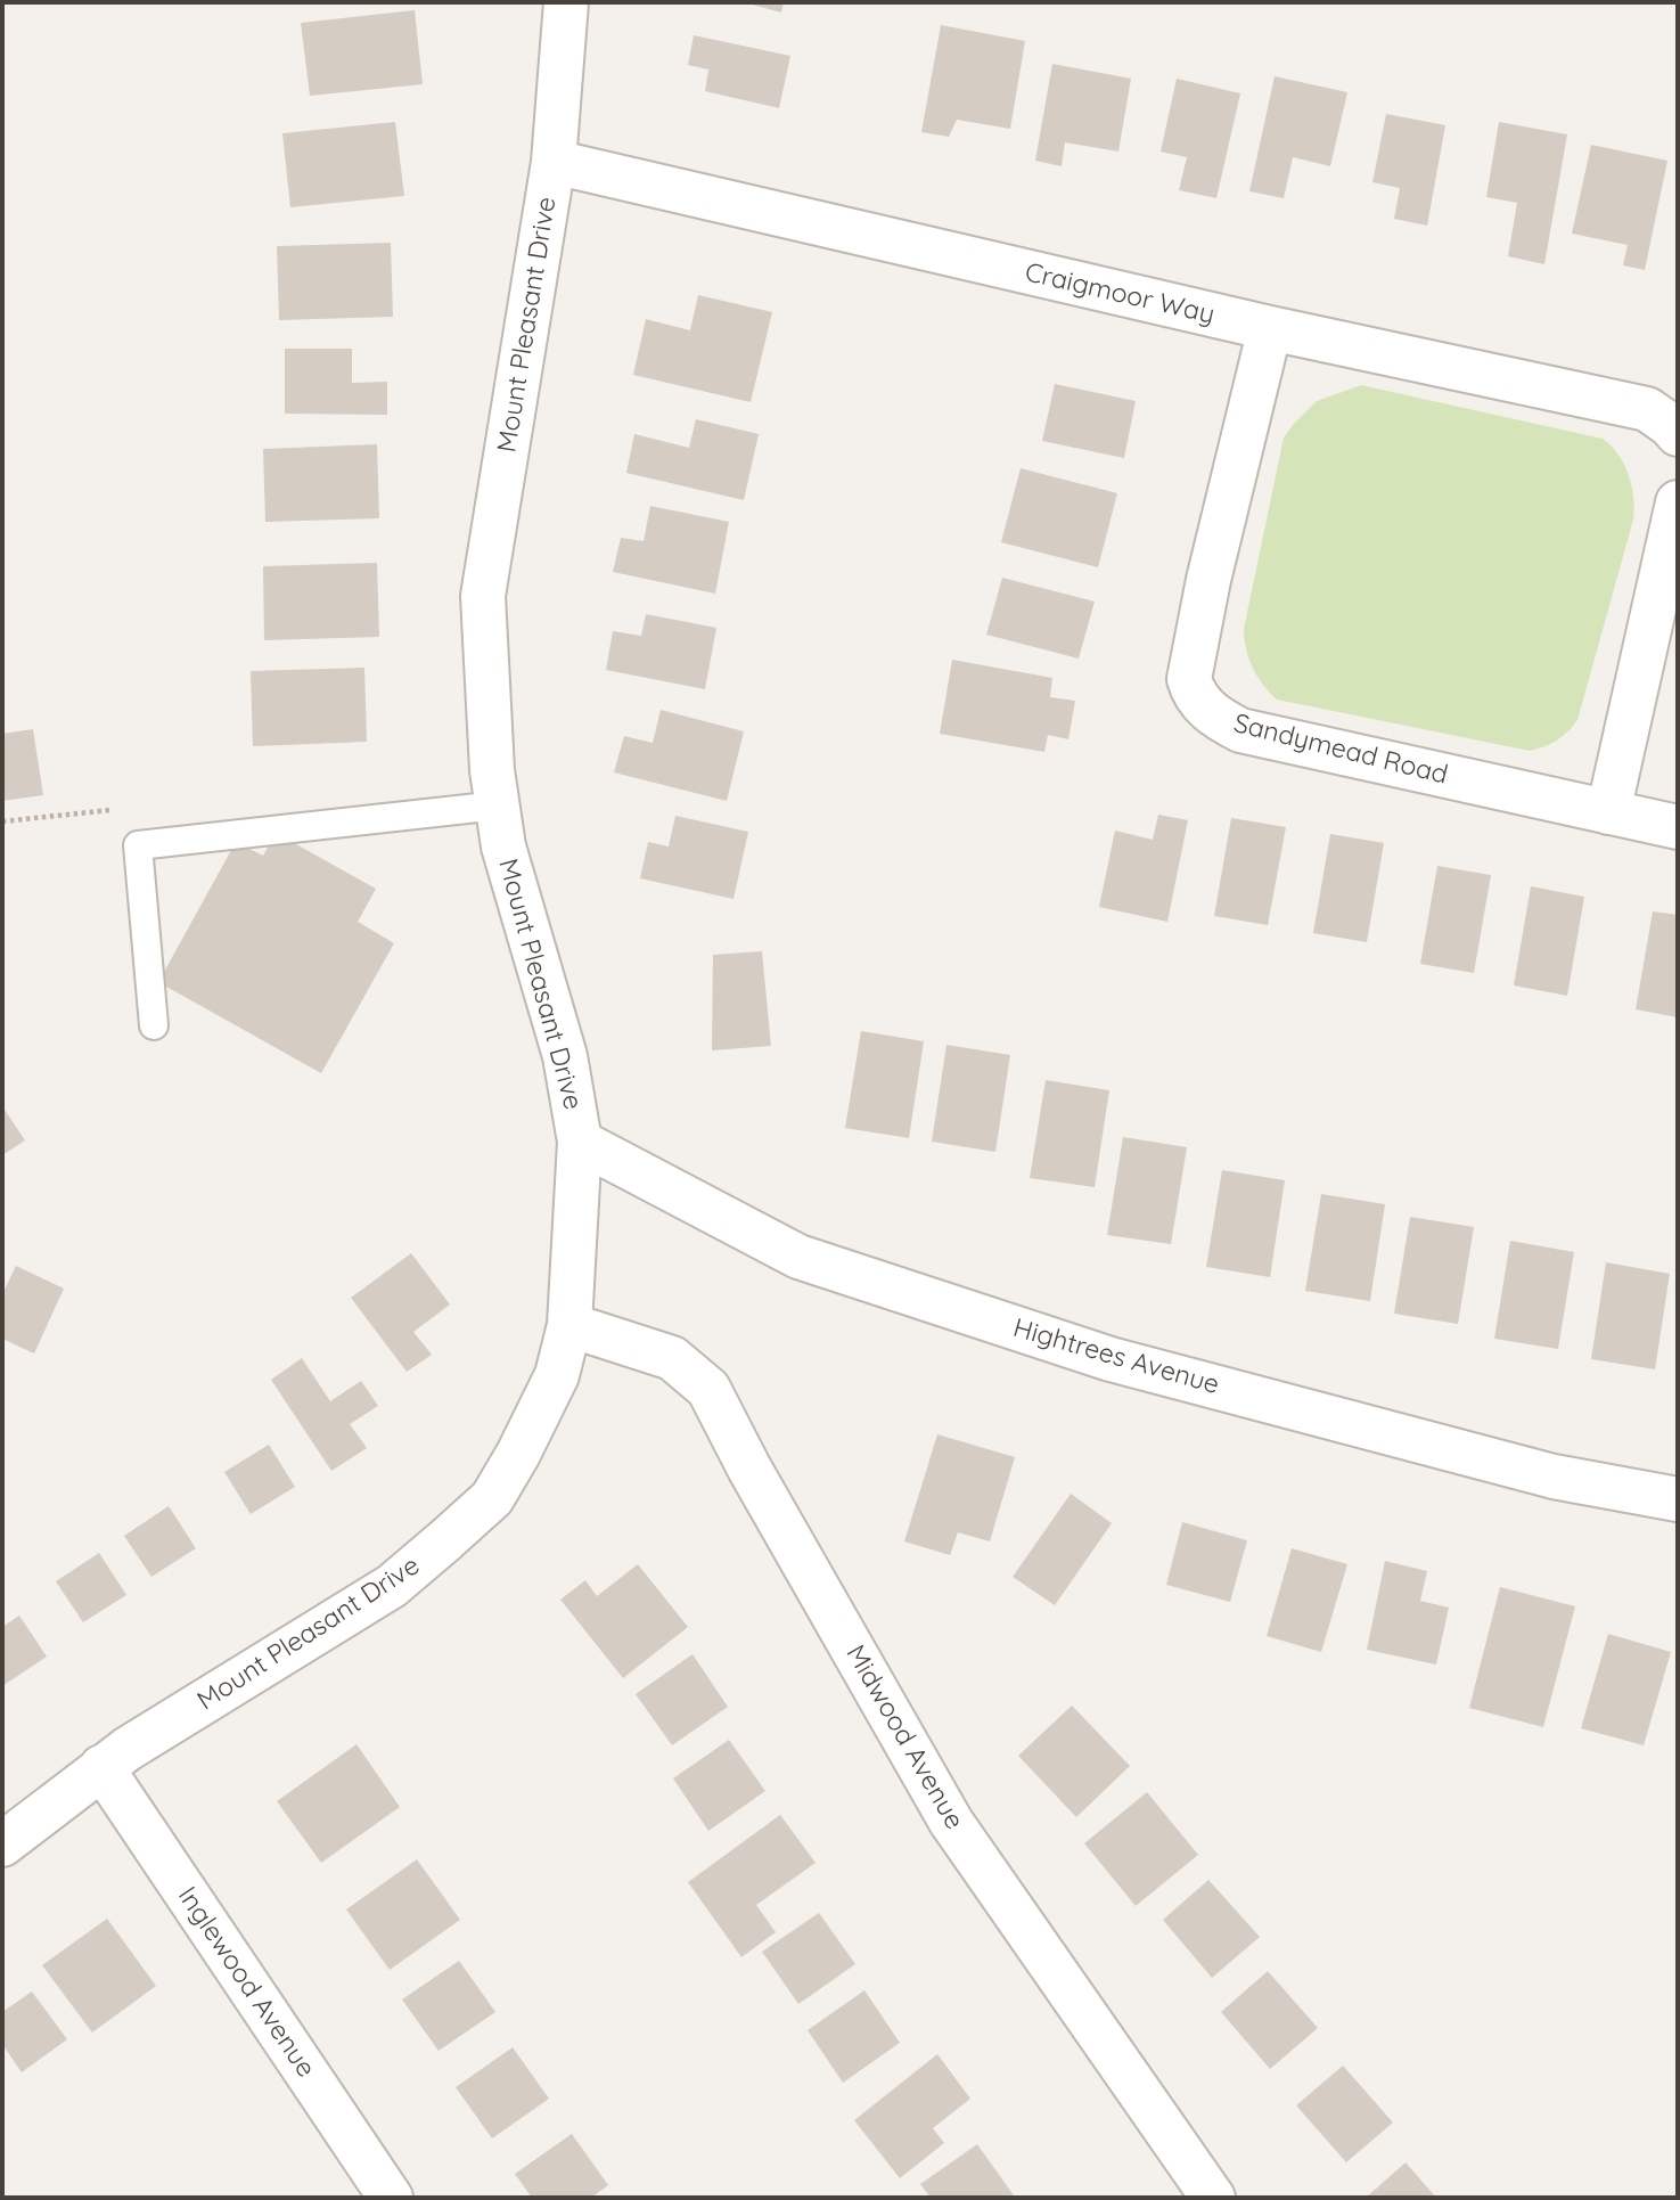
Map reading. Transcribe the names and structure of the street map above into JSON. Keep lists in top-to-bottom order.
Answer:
{
  "streets": {
    "street": [
      "Craigmoor Way",
      "Mount Pleasant Drive",
      "Sandymead Road",
      "Hightrees Avenue",
      "Midwood Avenue",
      "Inglewood Avenue"
    ]
  },
  "crossings": [
    ["Craigmoor Way", "Mount Pleasant Drive"],
    ["Craigmoor Way", "Sandymead Road"],
    ["Mount Pleasant Drive", "Hightrees Avenue"],
    ["Mount Pleasant Drive", "Midwood Avenue"],
    ["Mount Pleasant Drive", "Inglewood Avenue"]
  ]
}
